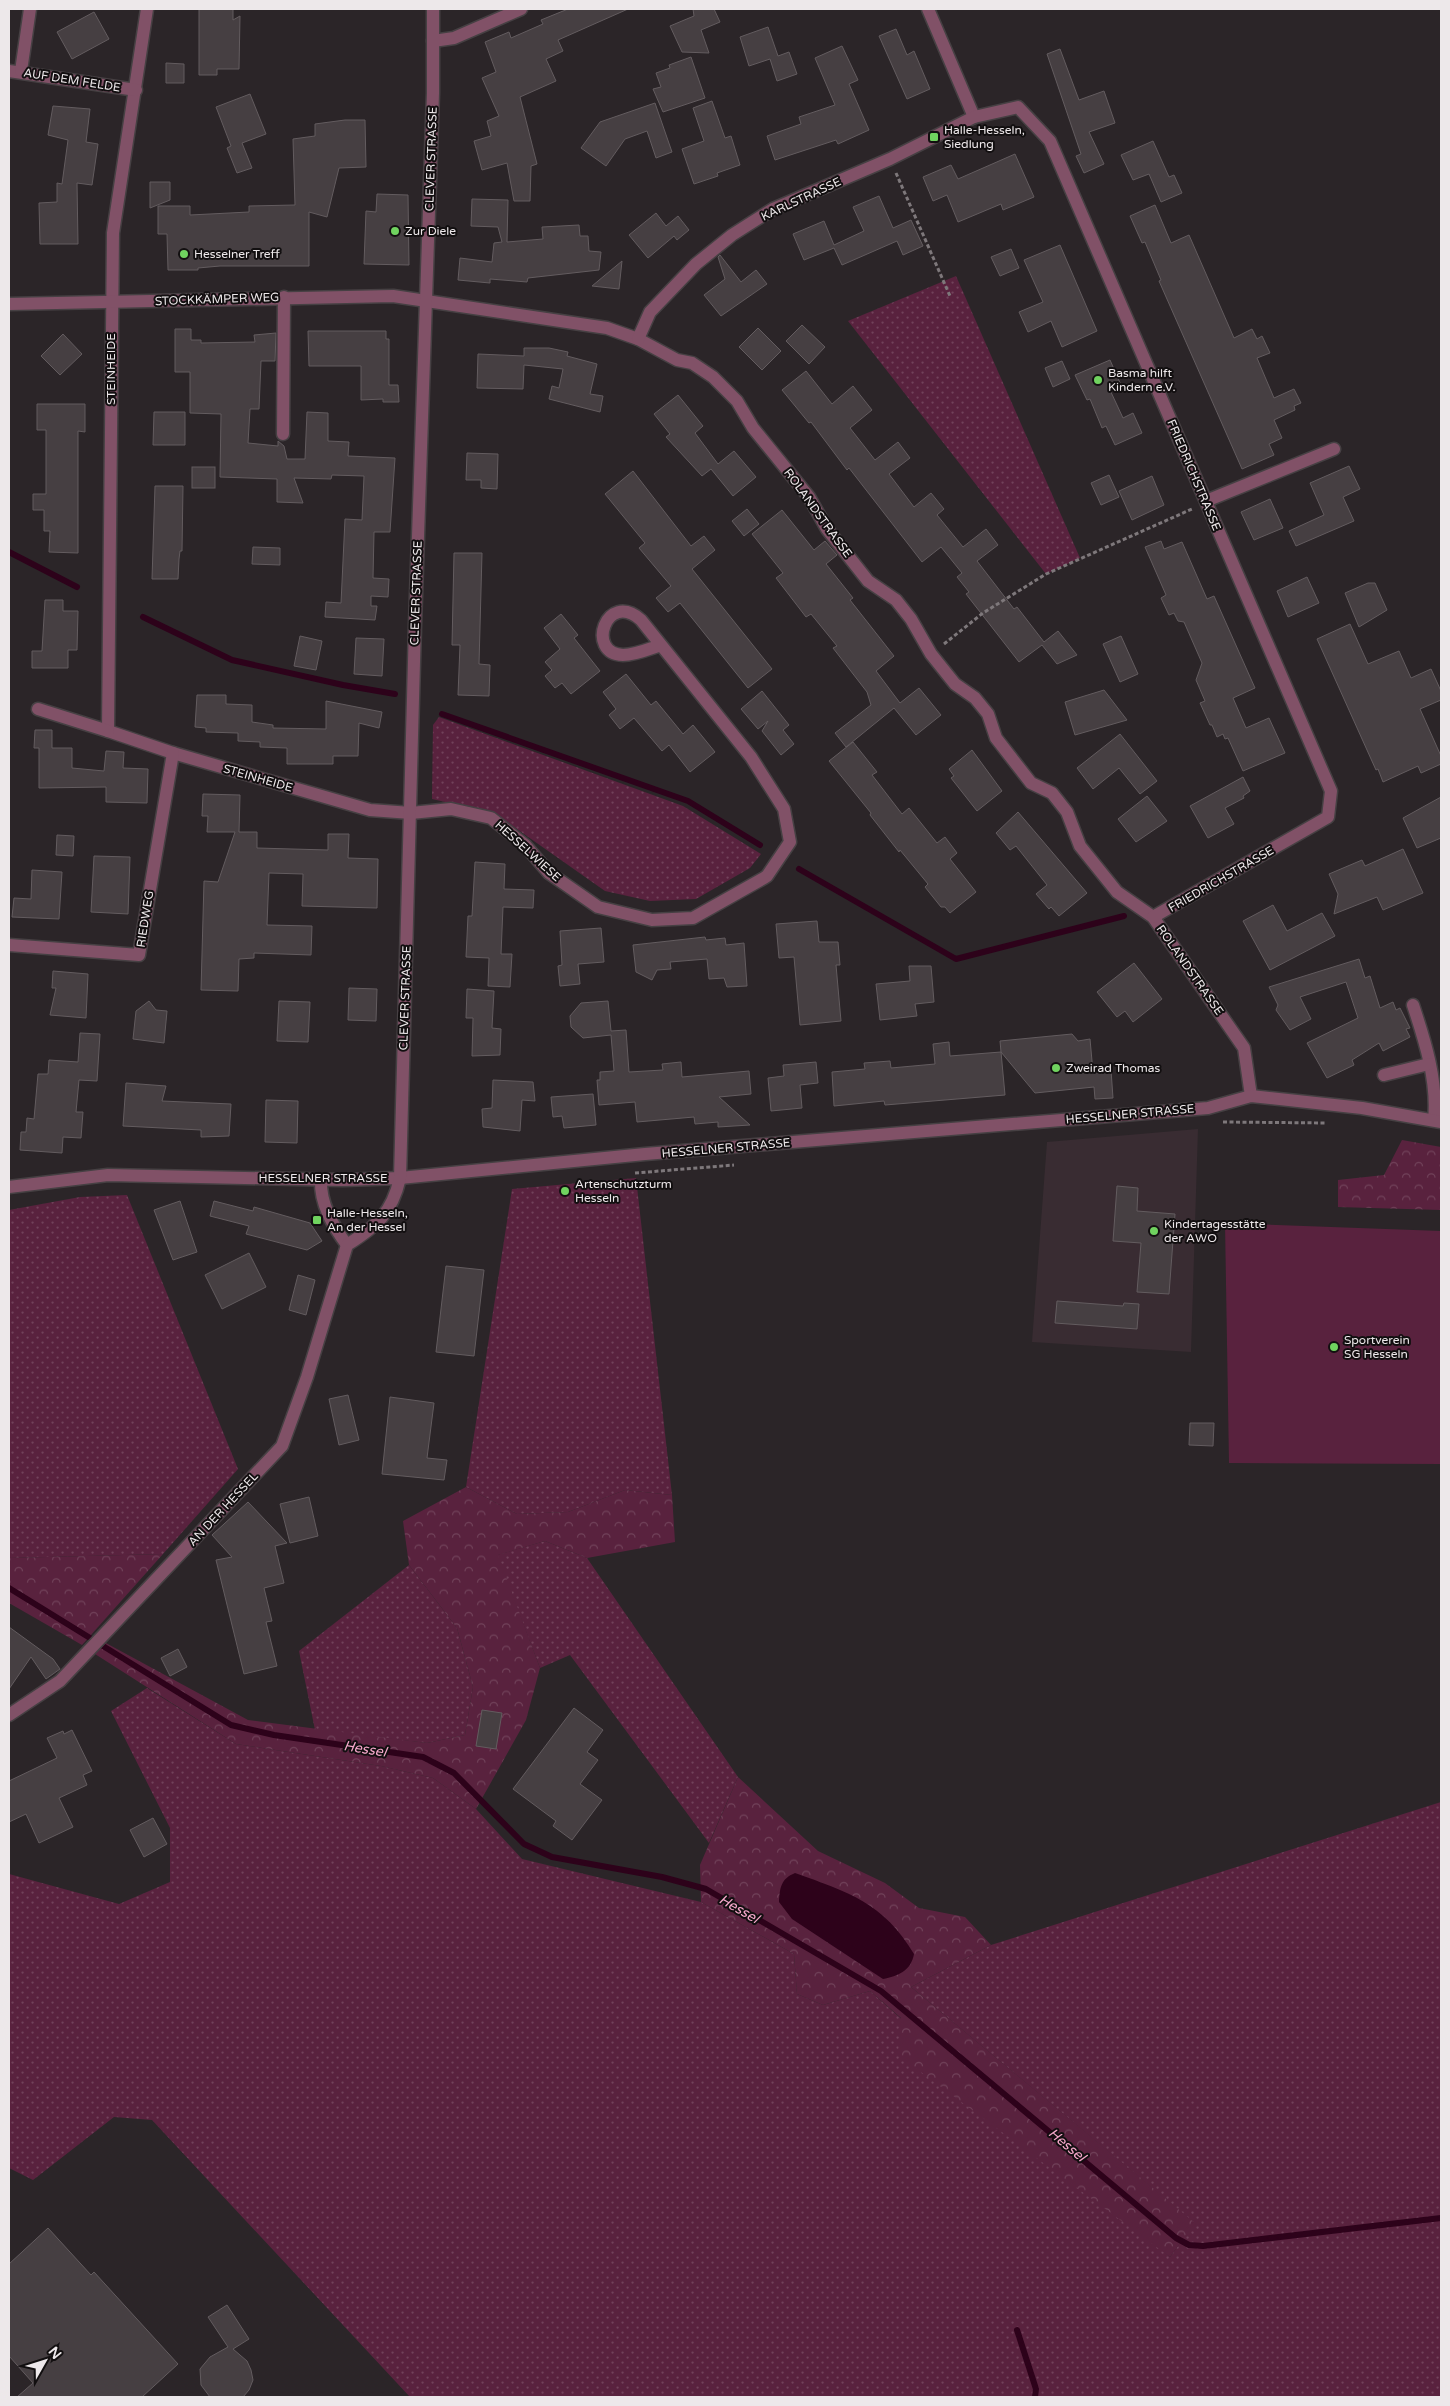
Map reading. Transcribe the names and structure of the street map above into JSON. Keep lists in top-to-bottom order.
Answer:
{
  "streets": {
    "street": [
      "AUF DEM FELDE",
      "CLEVER STRASSE",
      "KARLSTRASSE",
      "STOCKKÄMPER WEG",
      "STEINHEIDE",
      "FRIEDRICHSTRASSE",
      "ROLANDSTRASSE",
      "HESSELWIESE",
      "RIEDWEG",
      "HESSELNER STRASSE",
      "AN DER HESSEL"
    ]
  },
  "crossings": [
    ["AUF DEM FELDE", "STEINHEIDE"],
    ["CLEVER STRASSE", "STOCKKÄMPER WEG"],
    ["CLEVER STRASSE", "STEINHEIDE"],
    ["CLEVER STRASSE", "ROLANDSTRASSE"],
    ["CLEVER STRASSE", "HESSELWIESE"],
    ["CLEVER STRASSE", "HESSELNER STRASSE"],
    ["KARLSTRASSE", "FRIEDRICHSTRASSE"],
    ["KARLSTRASSE", "ROLANDSTRASSE"],
    ["STOCKKÄMPER WEG", "STEINHEIDE"],
    ["STOCKKÄMPER WEG", "ROLANDSTRASSE"],
    ["STEINHEIDE", "HESSELWIESE"],
    ["STEINHEIDE", "RIEDWEG"],
    ["FRIEDRICHSTRASSE", "ROLANDSTRASSE"],
    ["ROLANDSTRASSE", "HESSELNER STRASSE"]
  ],
  "water": ["Hessel"],
  "places": {
    "transit": ["Halle-Hesseln, Siedlung", "Halle-Hesseln, An der Hessel"],
    "other": [
      "Zur Diele",
      "Hesselner Treff",
      "Basma hilft Kindern e.V.",
      "Zweirad Thomas",
      "Artenschutzturm Hesseln",
      "Kindertagesstätte der AWO",
      "Sportverein SG Hesseln"
    ]
  },
  "north": "top right"
}
